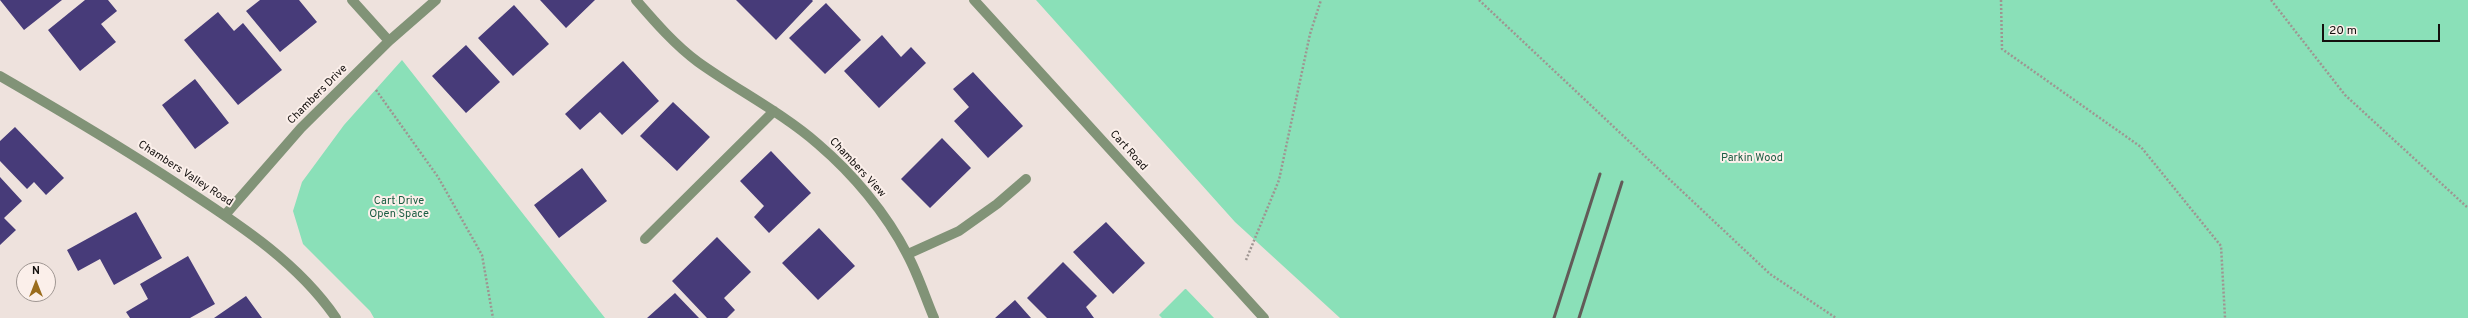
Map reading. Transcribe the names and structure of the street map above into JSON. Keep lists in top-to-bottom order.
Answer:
{
  "streets": {
    "street": [
      "Chambers Drive",
      "Cart Road",
      "Chambers View",
      "Chambers Valley Road"
    ]
  },
  "crossings": [
    ["Chambers Drive", "Chambers Valley Road"]
  ],
  "parks": ["Parkin Wood", "Cart Drive Open Space"],
  "scale_bar": "20 m",
  "north": "top"
}
